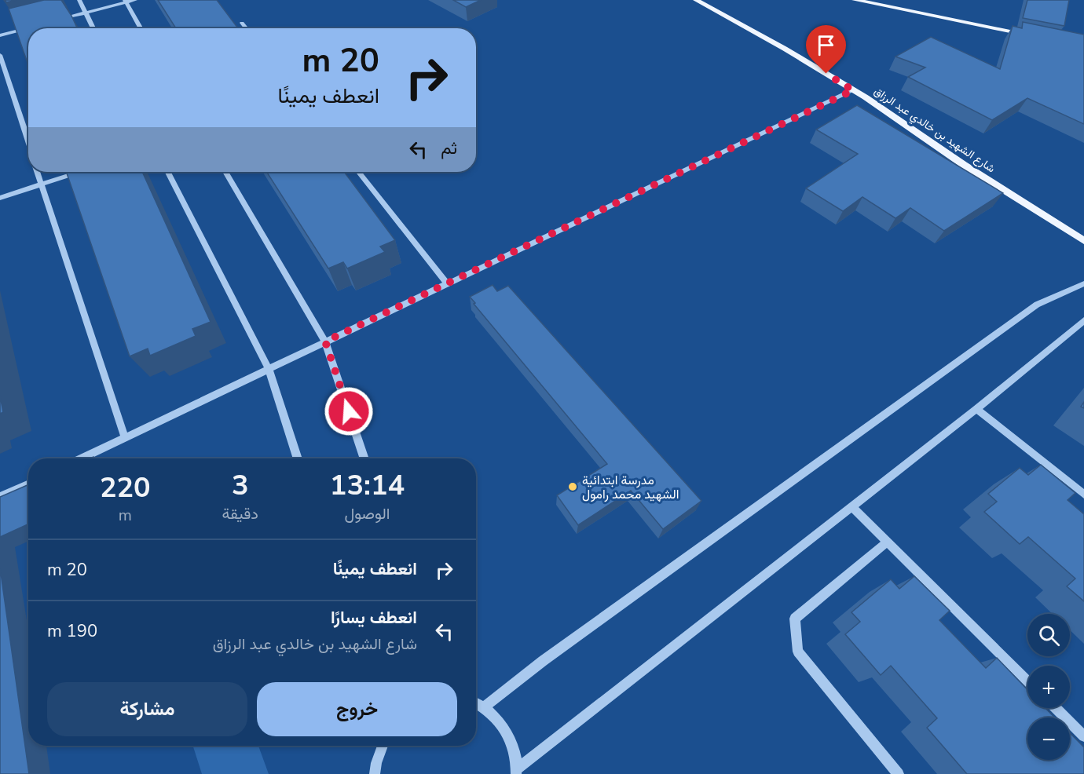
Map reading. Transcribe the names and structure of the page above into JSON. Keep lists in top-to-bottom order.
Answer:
{
  "streets": {
    "main road": ["شارع الشهيد بن خالدي عبد الرزاق"]
  },
  "places": ["مدرسة ابتدائية الشهيد محمد رامول"],
  "page": {
    "turn": ["20 m", "انعطف يمينًا"],
    "then": "ثم",
    "eta": [
      "13:14",
      "الوصول",
      "3",
      "دقيقة",
      "220",
      "m"
    ],
    "list": [
      {
        "name": "انعطف يمينًا",
        "value": "20 m"
      },
      {
        "name": "انعطف يسارًا",
        "note": "شارع الشهيد بن خالدي عبد الرزاق",
        "value": "190 m"
      }
    ],
    "map_buttons": ["+", "−"],
    "buttons": ["خروج", "مشاركة"]
  }
}
